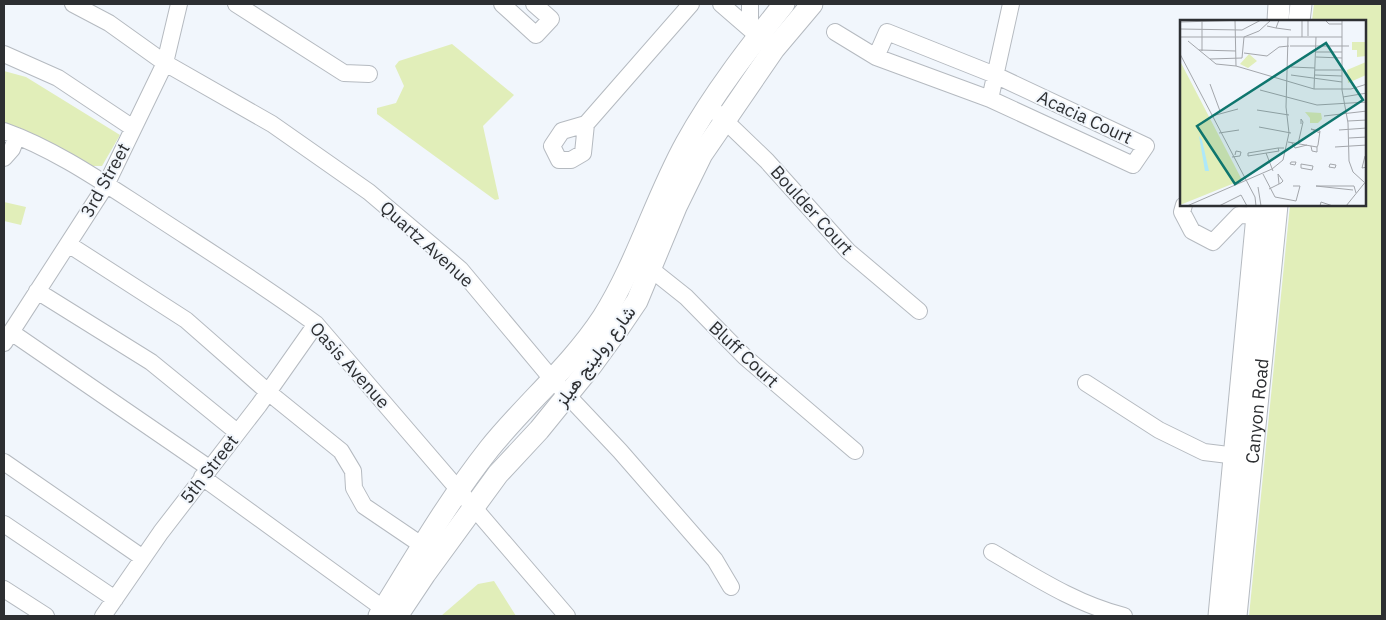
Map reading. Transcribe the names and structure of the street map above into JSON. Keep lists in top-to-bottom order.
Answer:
{
  "streets": {
    "main road": ["شارع رولينج هيلز", "Canyon Road"],
    "street": [
      "Acacia Court",
      "3rd Street",
      "Boulder Court",
      "Quartz Avenue",
      "Bluff Court",
      "Oasis Avenue",
      "5th Street"
    ]
  },
  "crossings": [
    ["3rd Street", "Quartz Avenue"],
    ["3rd Street", "Oasis Avenue"],
    ["Boulder Court", "شارع رولينج هيلز"],
    ["Quartz Avenue", "شارع رولينج هيلز"],
    ["Bluff Court", "شارع رولينج هيلز"],
    ["شارع رولينج هيلز", "Oasis Avenue"],
    ["Oasis Avenue", "5th Street"]
  ]
}
